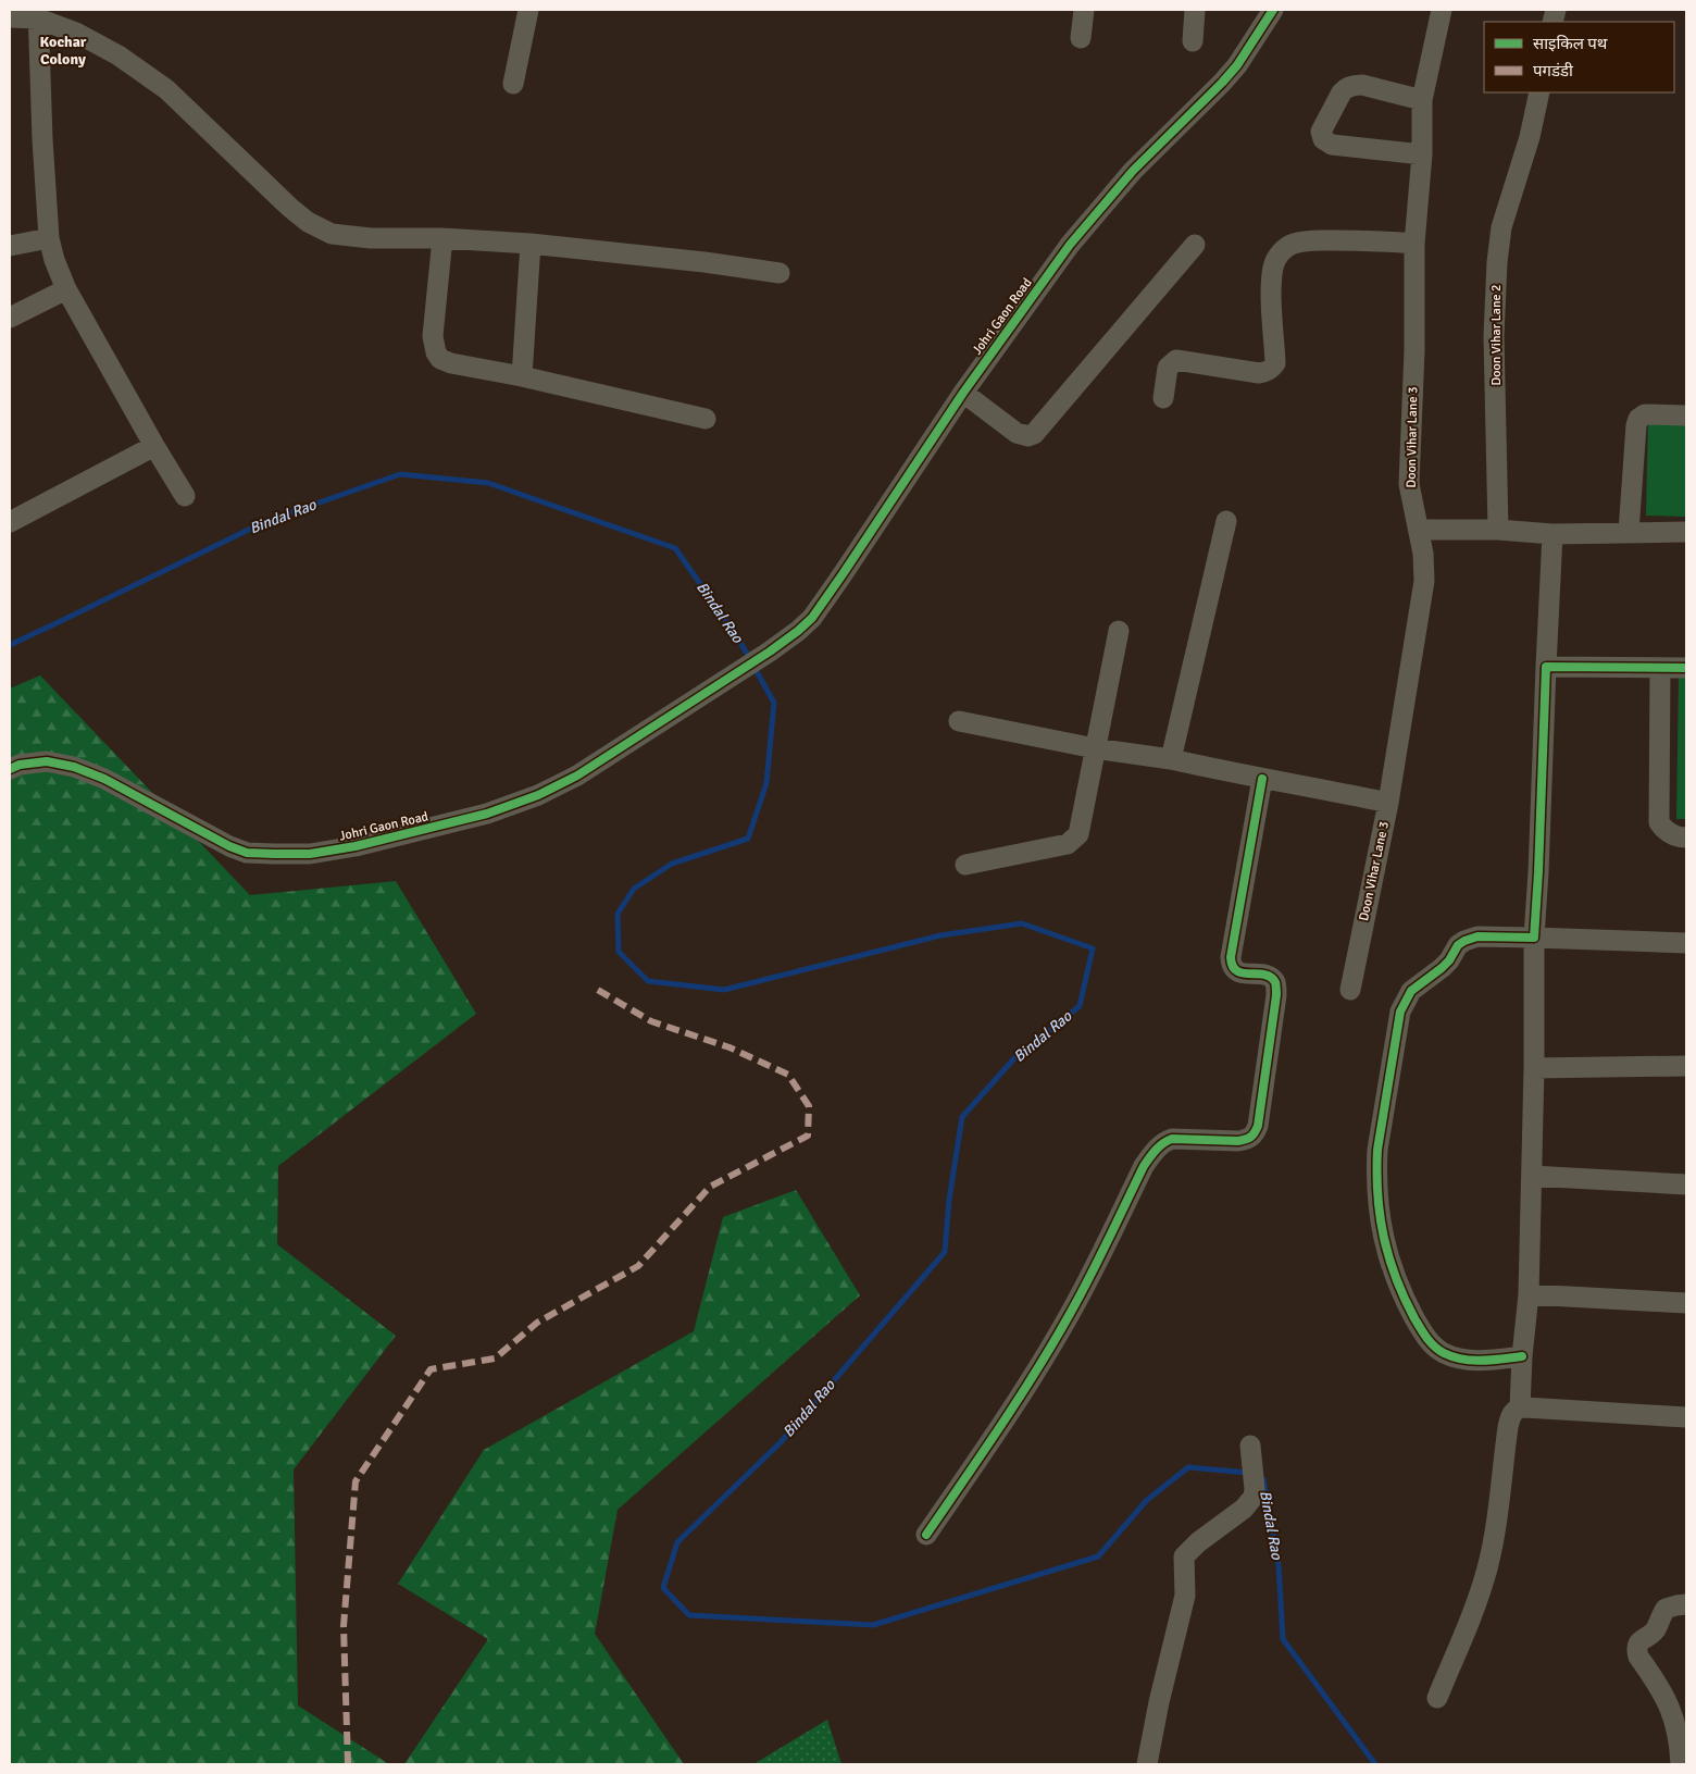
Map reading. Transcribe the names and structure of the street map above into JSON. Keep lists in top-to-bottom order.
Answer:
{
  "streets": {
    "street": ["Johri Gaon Road", "Doon Vihar Lane 2", "Doon Vihar Lane 3"]
  },
  "districts": ["Kochar Colony"],
  "water": ["Bindal Rao"],
  "legend": ["साइकिल पथ", "पगडंडी"]
}
